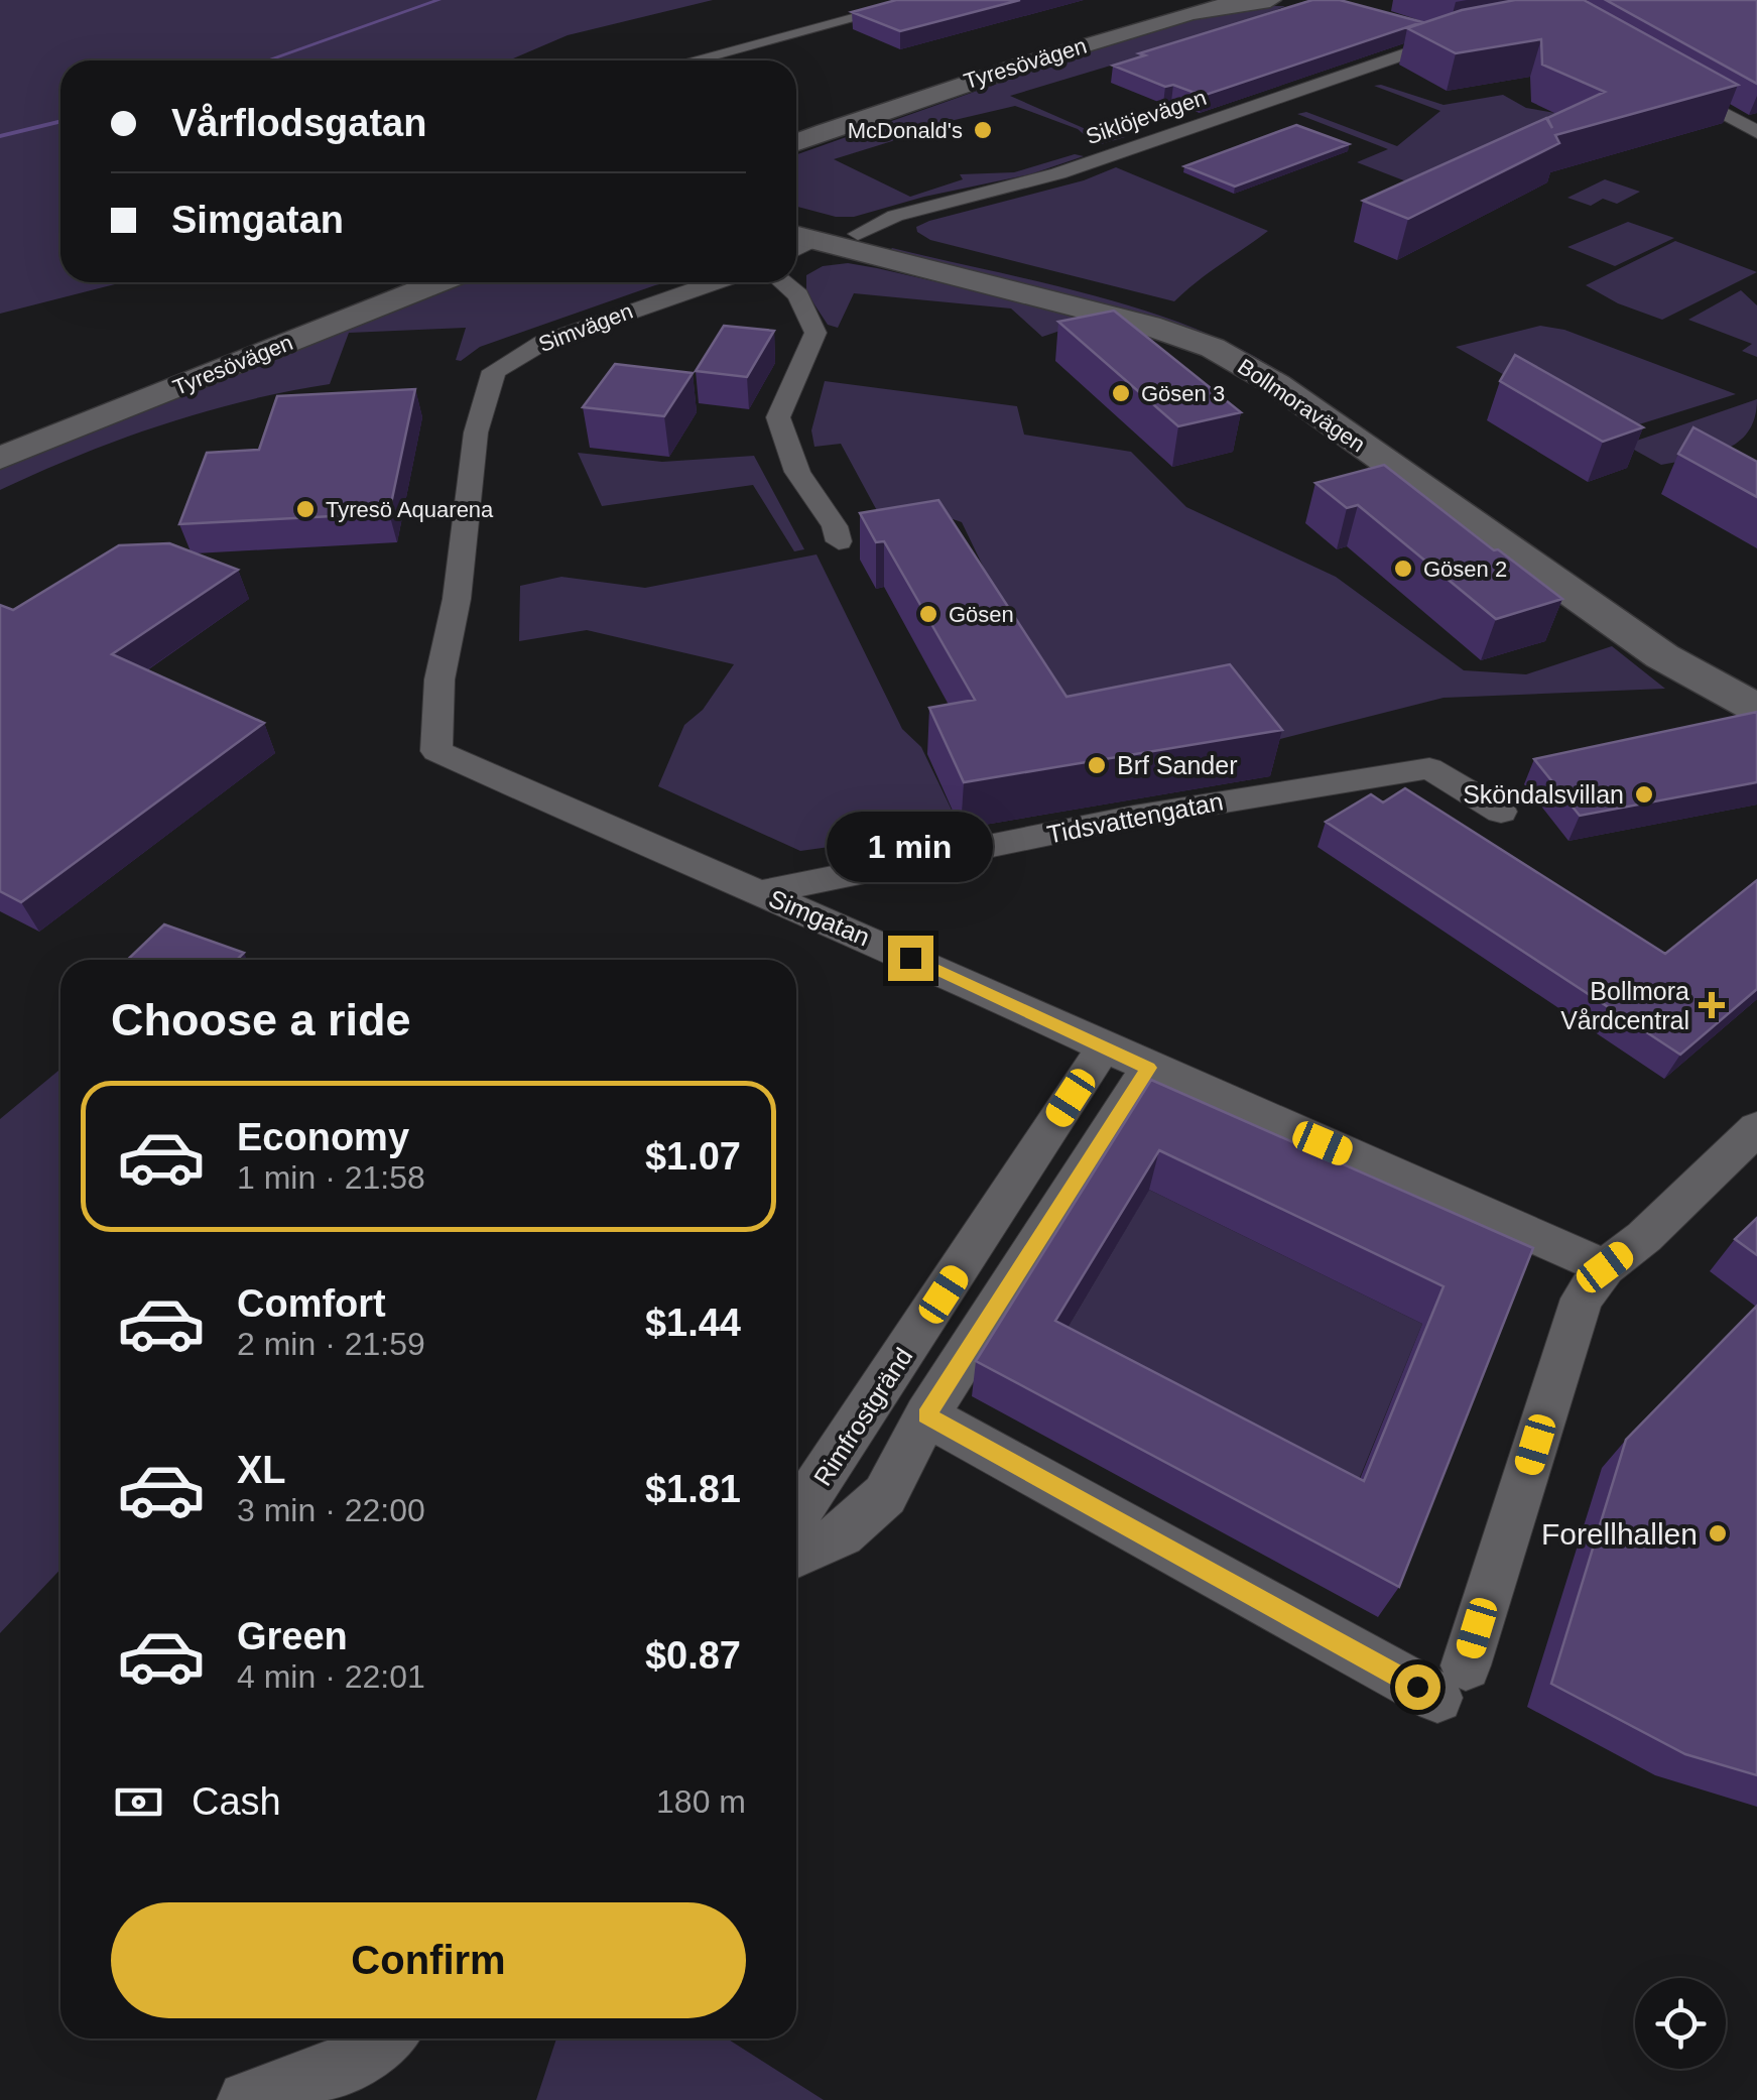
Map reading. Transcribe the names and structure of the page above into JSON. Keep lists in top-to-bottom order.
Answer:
{
  "streets": {
    "main road": ["Tyresövägen", "Bollmoravägen"],
    "street": [
      "Siklöjevägen",
      "Simvägen",
      "Tidsvattengatan",
      "Simgatan",
      "Rimfrostgränd"
    ]
  },
  "crossings": [
    ["Siklöjevägen", "Bollmoravägen"],
    ["Simvägen", "Simgatan"],
    ["Tidsvattengatan", "Simgatan"],
    ["Simgatan", "Rimfrostgränd"]
  ],
  "places": {
    "other": [
      "McDonald's",
      "Gösen 3",
      "Tyresö Aquarena",
      "Gösen 2",
      "Gösen",
      "Brf Sander",
      "Sköndalsvillan",
      "Forellhallen"
    ],
    "health": ["Bollmora Vårdcentral"]
  },
  "page": {
    "banner": ["Vårflodsgatan", "Simgatan"],
    "bubble": "1 min",
    "heading": "Choose a ride",
    "list": [
      {
        "name": "Economy",
        "note": "1 min · 21:58",
        "value": "$1.07"
      },
      {
        "name": "Comfort",
        "note": "2 min · 21:59",
        "value": "$1.44"
      },
      {
        "name": "XL",
        "note": "3 min · 22:00",
        "value": "$1.81"
      },
      {
        "name": "Green",
        "note": "4 min · 22:01",
        "value": "$0.87"
      }
    ],
    "pay": ["Cash", "180 m"],
    "buttons": "Confirm"
  }
}
